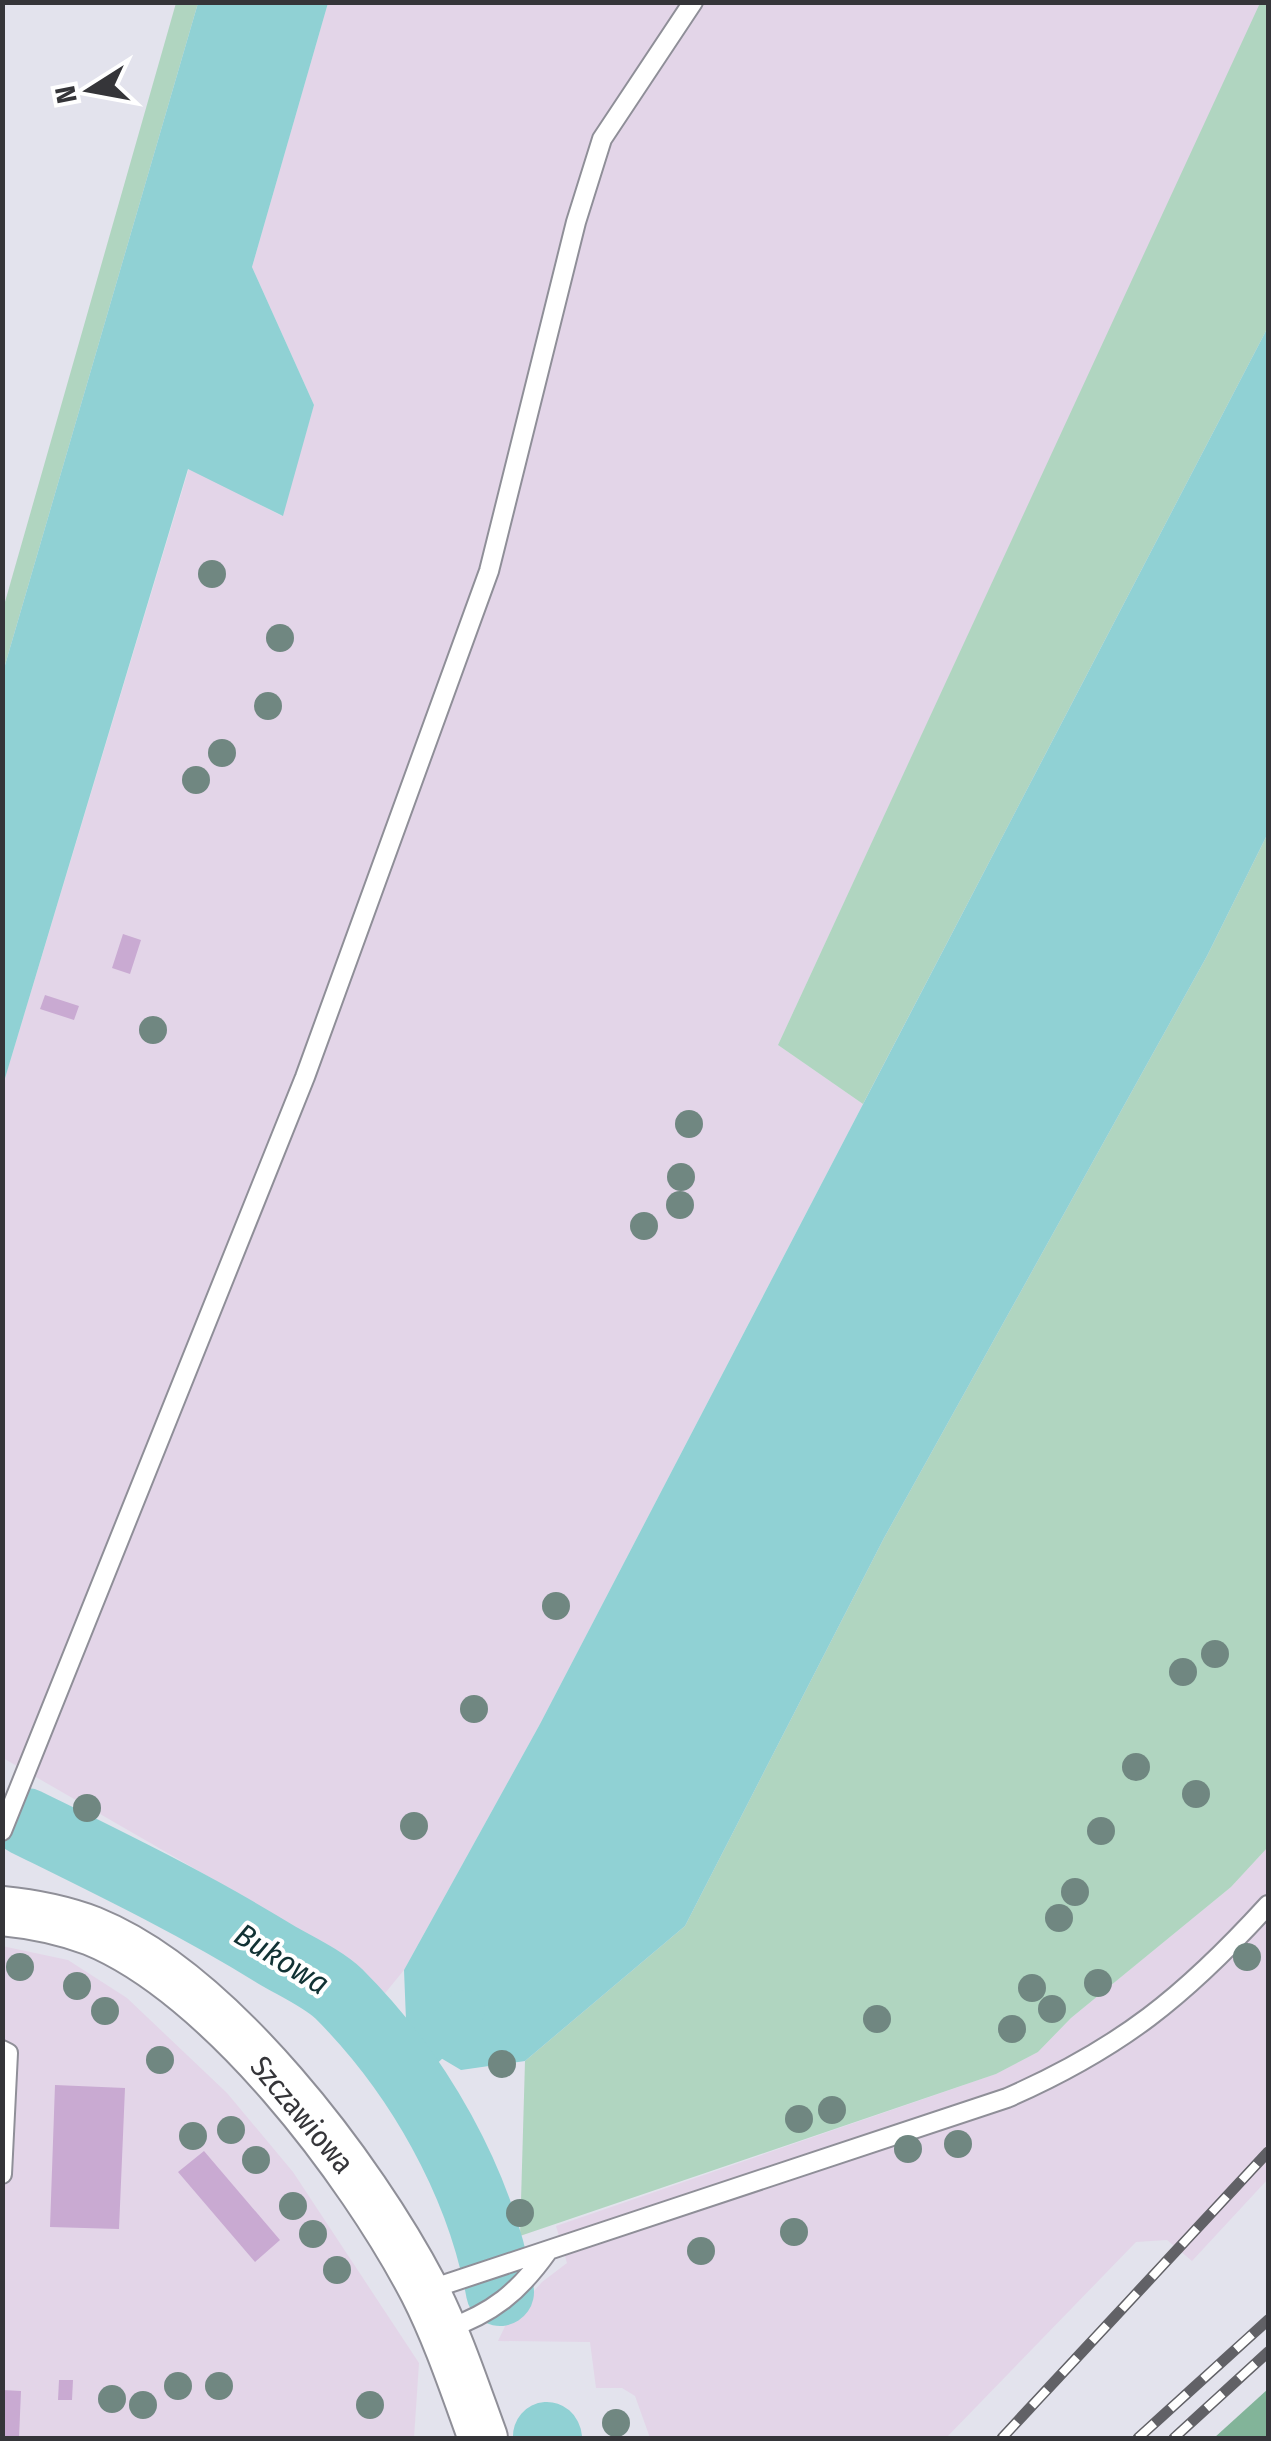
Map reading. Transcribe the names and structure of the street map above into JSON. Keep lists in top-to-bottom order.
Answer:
{
  "streets": {
    "street": ["Szczawiowa"]
  },
  "water": ["Bukowa"],
  "north": "left"
}
